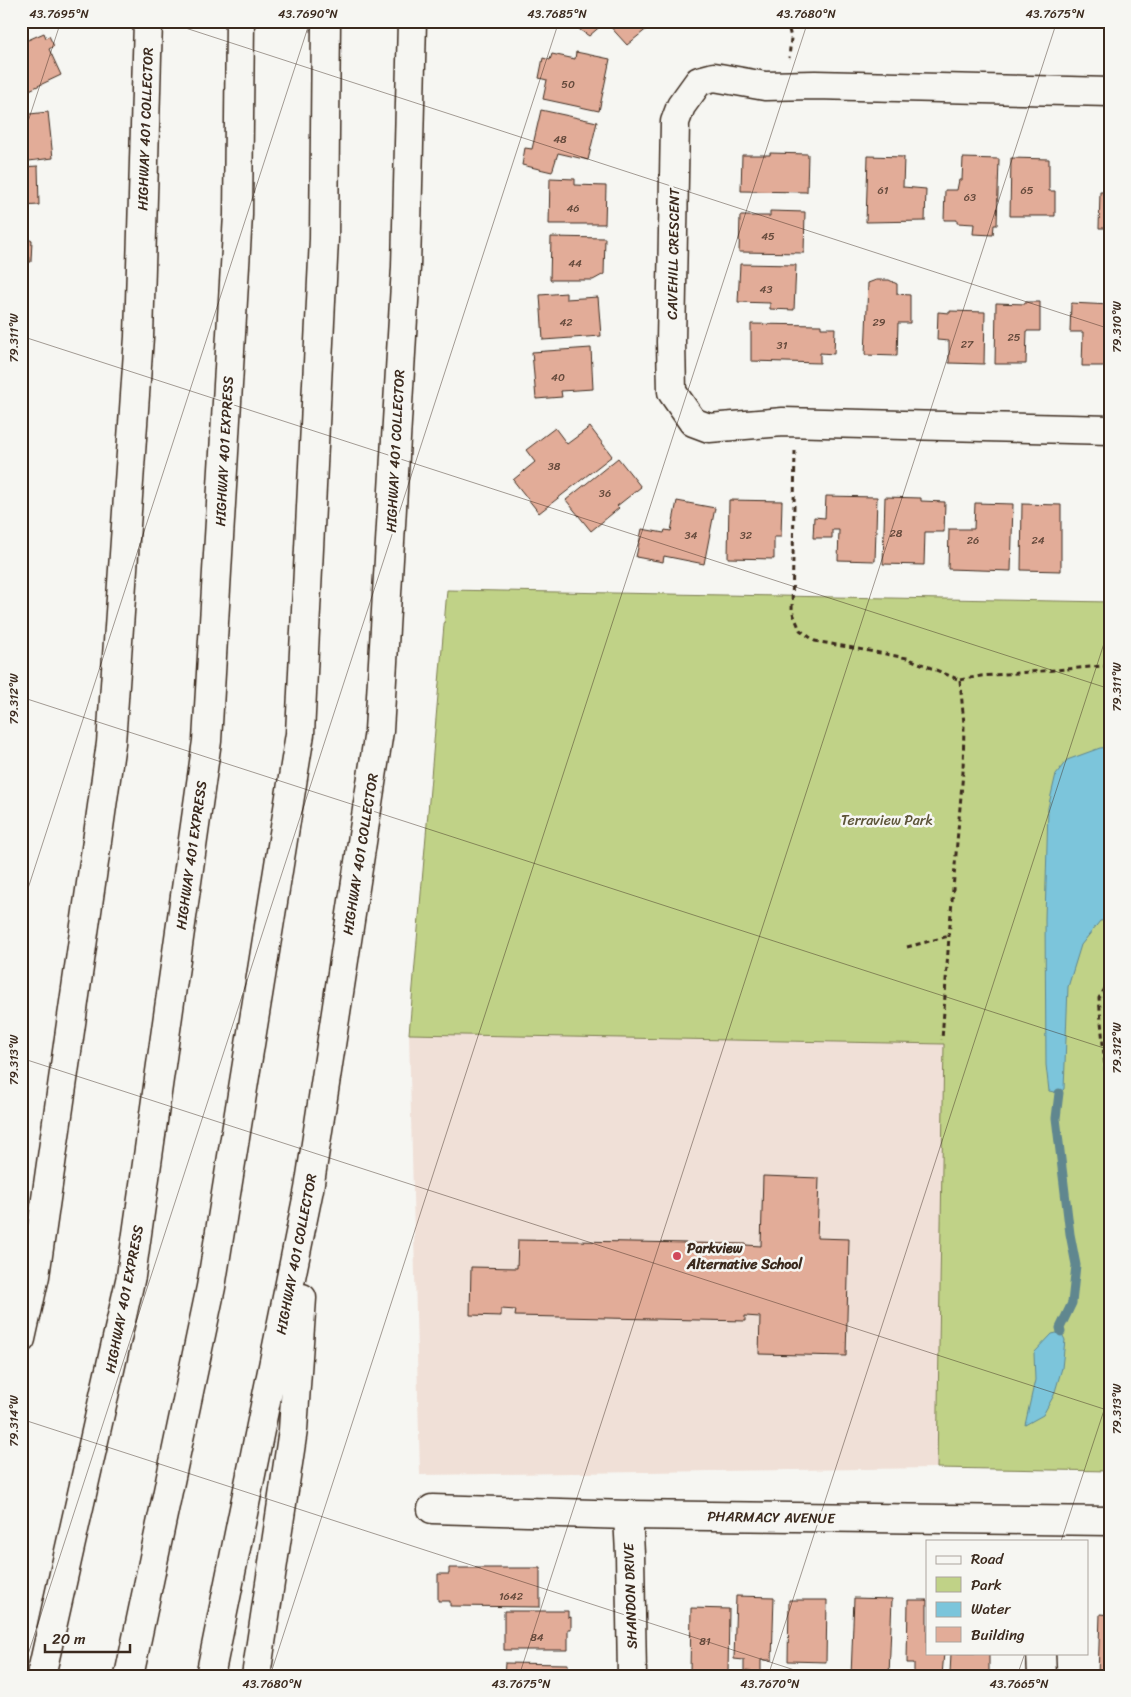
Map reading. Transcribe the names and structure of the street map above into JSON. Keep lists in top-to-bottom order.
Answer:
{
  "streets": {
    "main road": [
      "HIGHWAY 401 COLLECTOR",
      "CAVEHILL CRESCENT",
      "HIGHWAY 401 EXPRESS",
      "PHARMACY AVENUE",
      "SHANDON DRIVE"
    ]
  },
  "crossings": [
    ["PHARMACY AVENUE", "SHANDON DRIVE"]
  ],
  "parks": ["Terraview Park"],
  "places": ["Parkview Alternative School"],
  "house_numbers": [
    "50",
    "48",
    "61",
    "65",
    "63",
    "46",
    "45",
    "44",
    "43",
    "42",
    "29",
    "25",
    "27",
    "31",
    "40",
    "38",
    "36",
    "28",
    "34",
    "32",
    "26",
    "24",
    "1642",
    "84",
    "81"
  ],
  "legend": [
    "Road",
    "Park",
    "Water",
    "Building"
  ],
  "scale_bar": "20 m",
  "coordinates": [
    "43.7695°N",
    "43.7690°N",
    "43.7685°N",
    "43.7680°N",
    "43.7675°N",
    "79.310°W",
    "79.311°W",
    "79.312°W",
    "79.313°W",
    "79.314°W",
    "43.7670°N",
    "43.7665°N"
  ]
}
